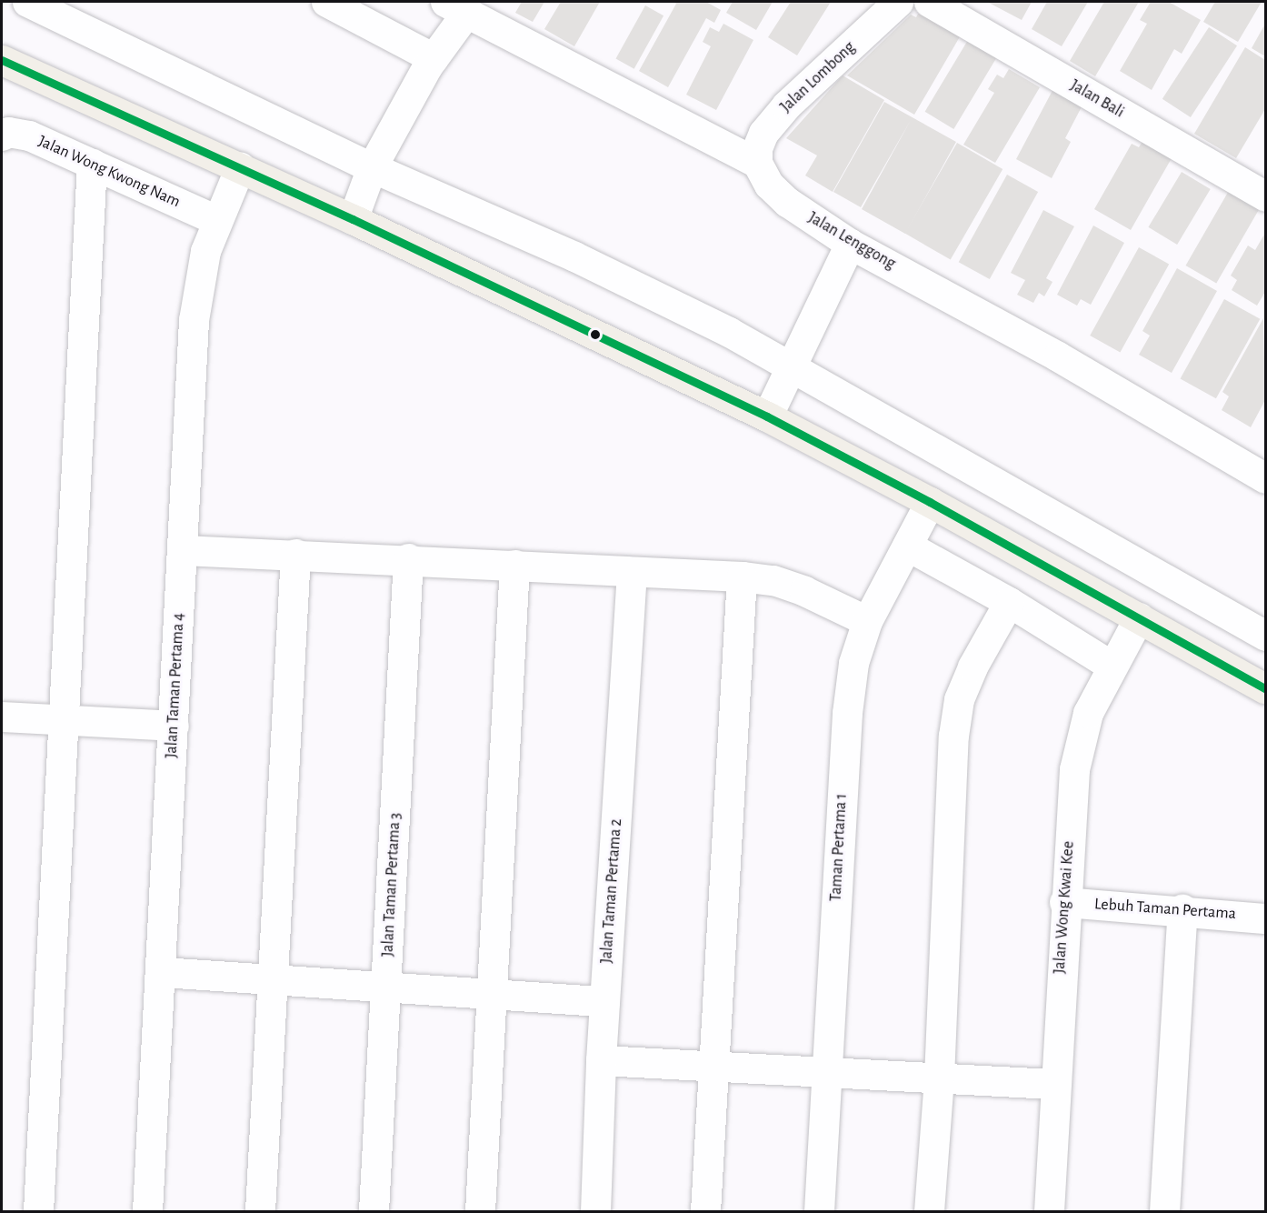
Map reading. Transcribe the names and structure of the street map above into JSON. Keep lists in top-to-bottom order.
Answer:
{
  "streets": {
    "street": [
      "Jalan Lombong",
      "Jalan Bali",
      "Jalan Wong Kwong Nam",
      "Jalan Lenggong",
      "Jalan Taman Pertama 4",
      "Taman Pertama 1",
      "Jalan Taman Pertama 3",
      "Jalan Taman Pertama 2",
      "Jalan Wong Kwai Kee",
      "Lebuh Taman Pertama"
    ]
  },
  "crossings": [
    ["Jalan Lombong", "Jalan Lenggong"],
    ["Jalan Wong Kwong Nam", "Jalan Taman Pertama 4"],
    ["Jalan Wong Kwai Kee", "Lebuh Taman Pertama"]
  ]
}
